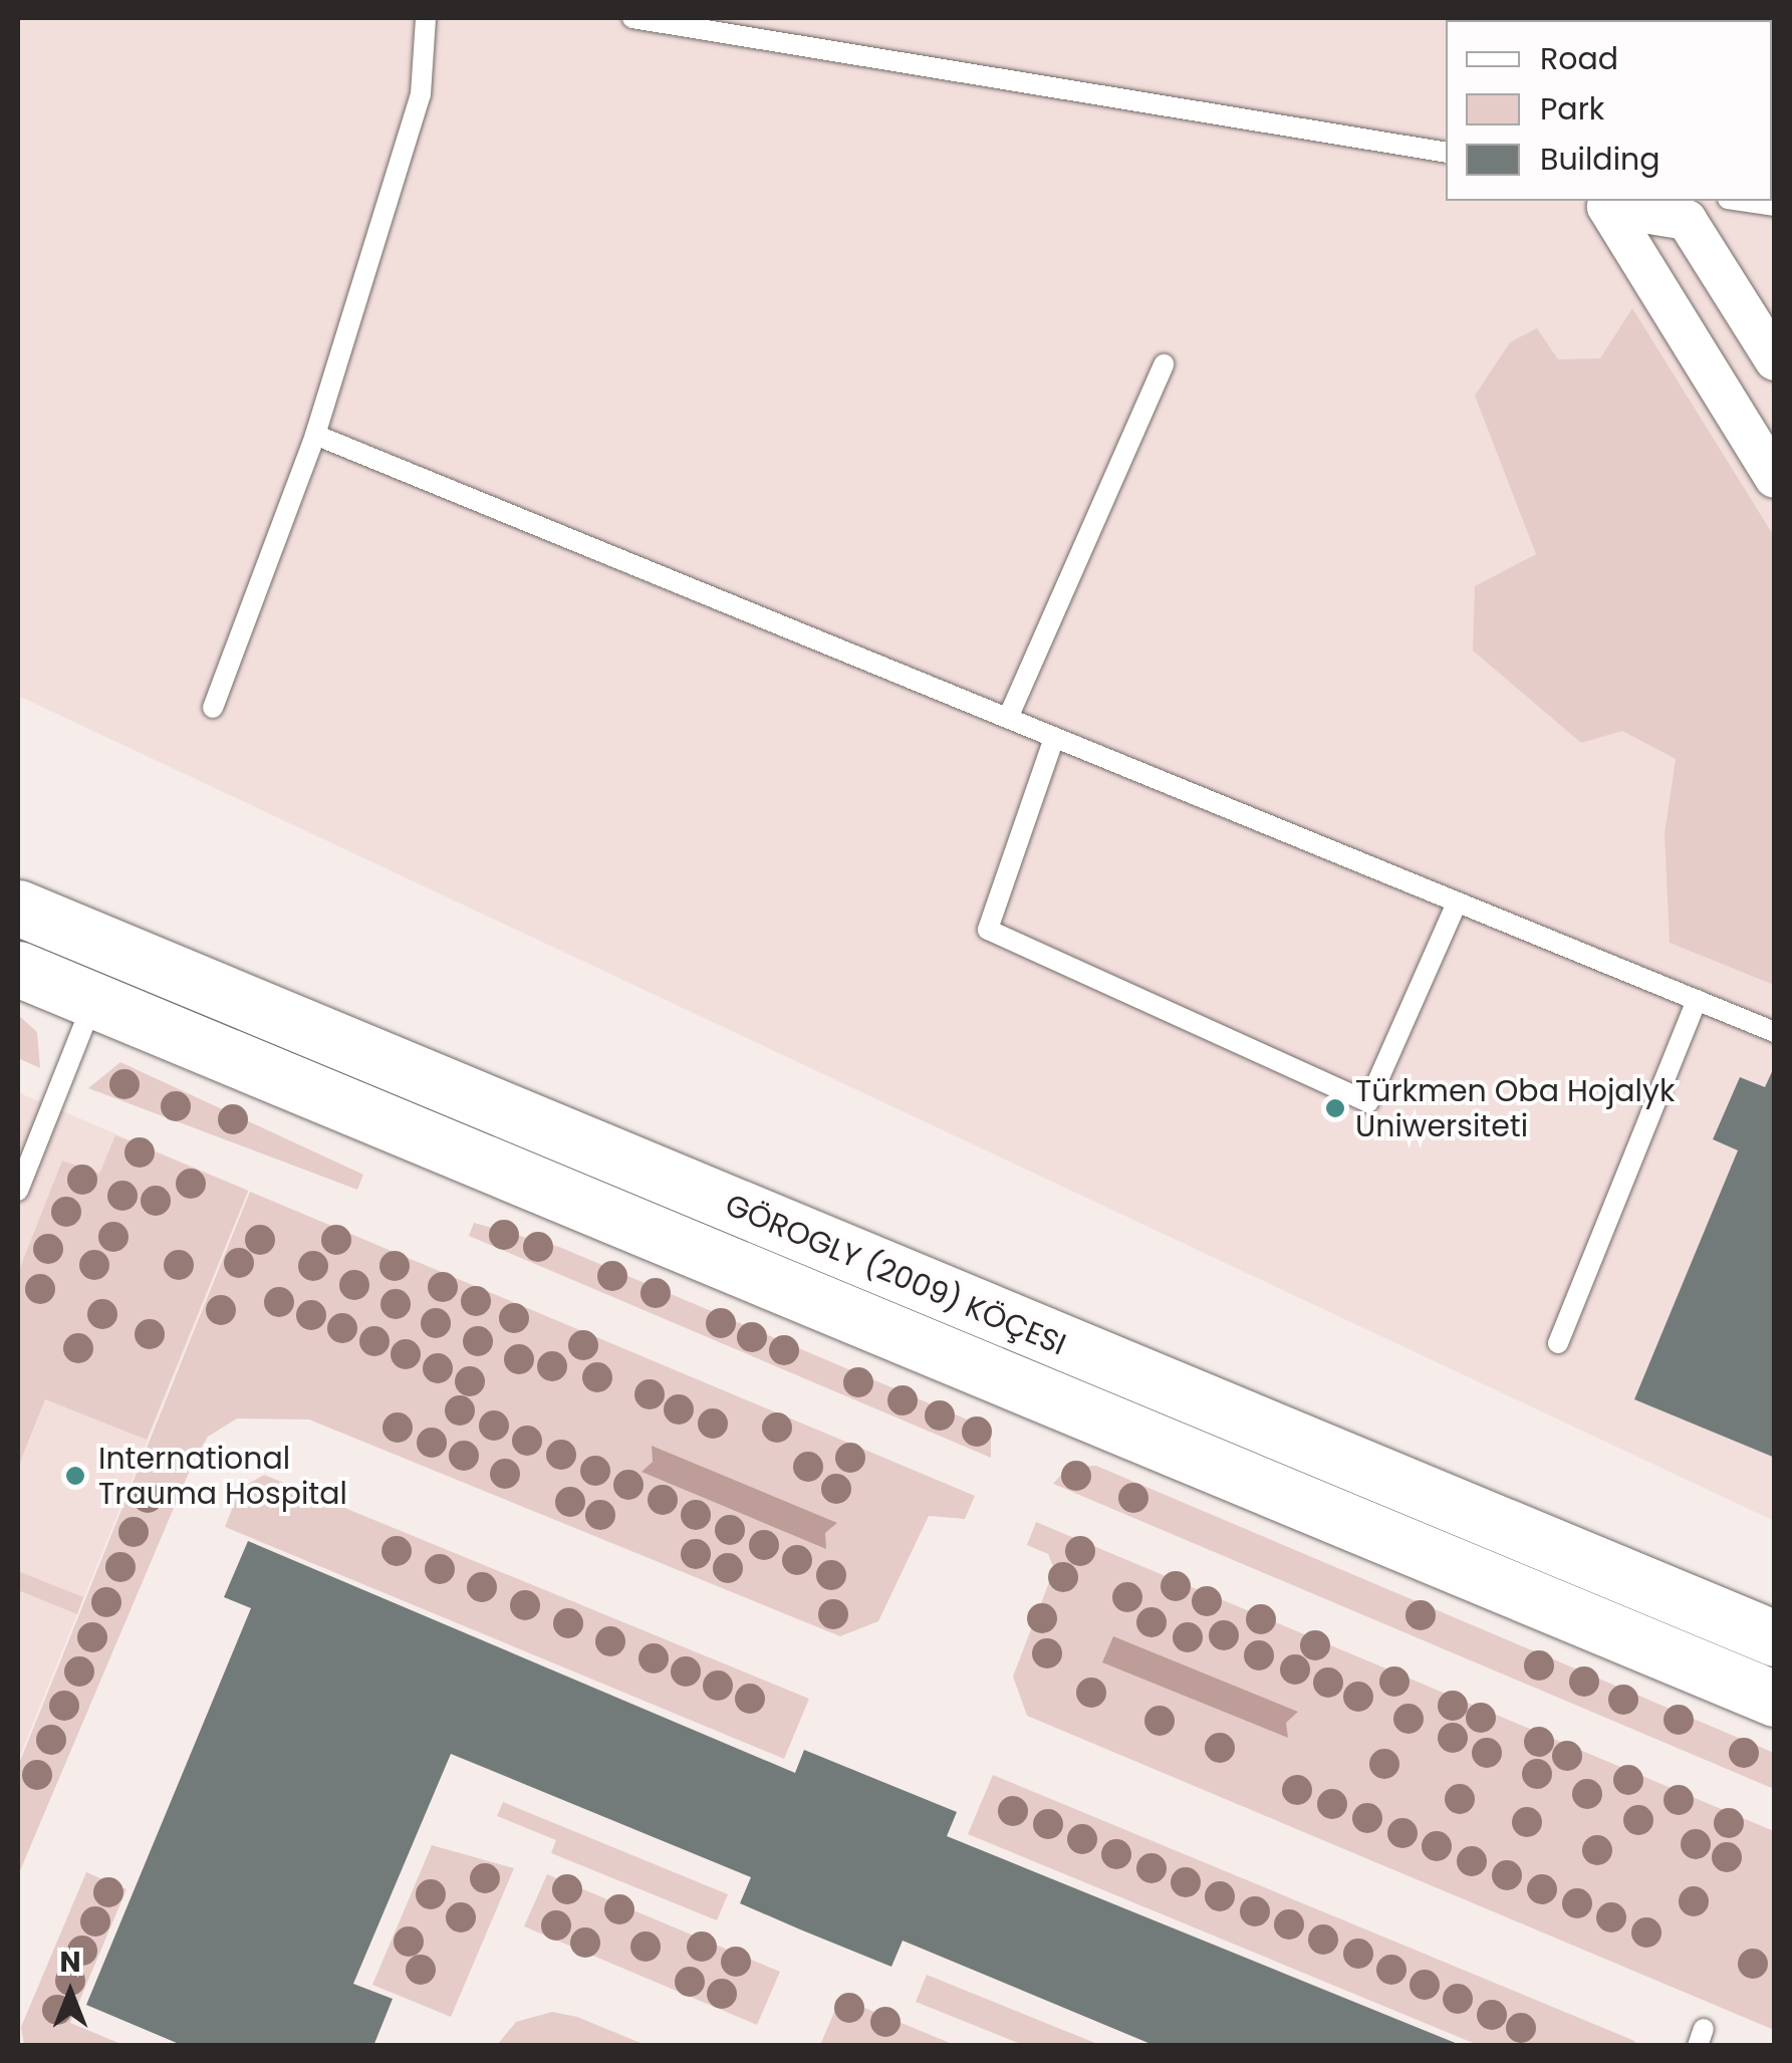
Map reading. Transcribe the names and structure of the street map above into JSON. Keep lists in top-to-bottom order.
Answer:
{
  "streets": {
    "main road": ["GÖROGLY (2009) KÖÇESI"]
  },
  "places": ["Türkmen Oba Hojalyk Uniwersiteti", "International Trauma Hospital"],
  "legend": ["Road", "Park", "Building"],
  "north": "top"
}
